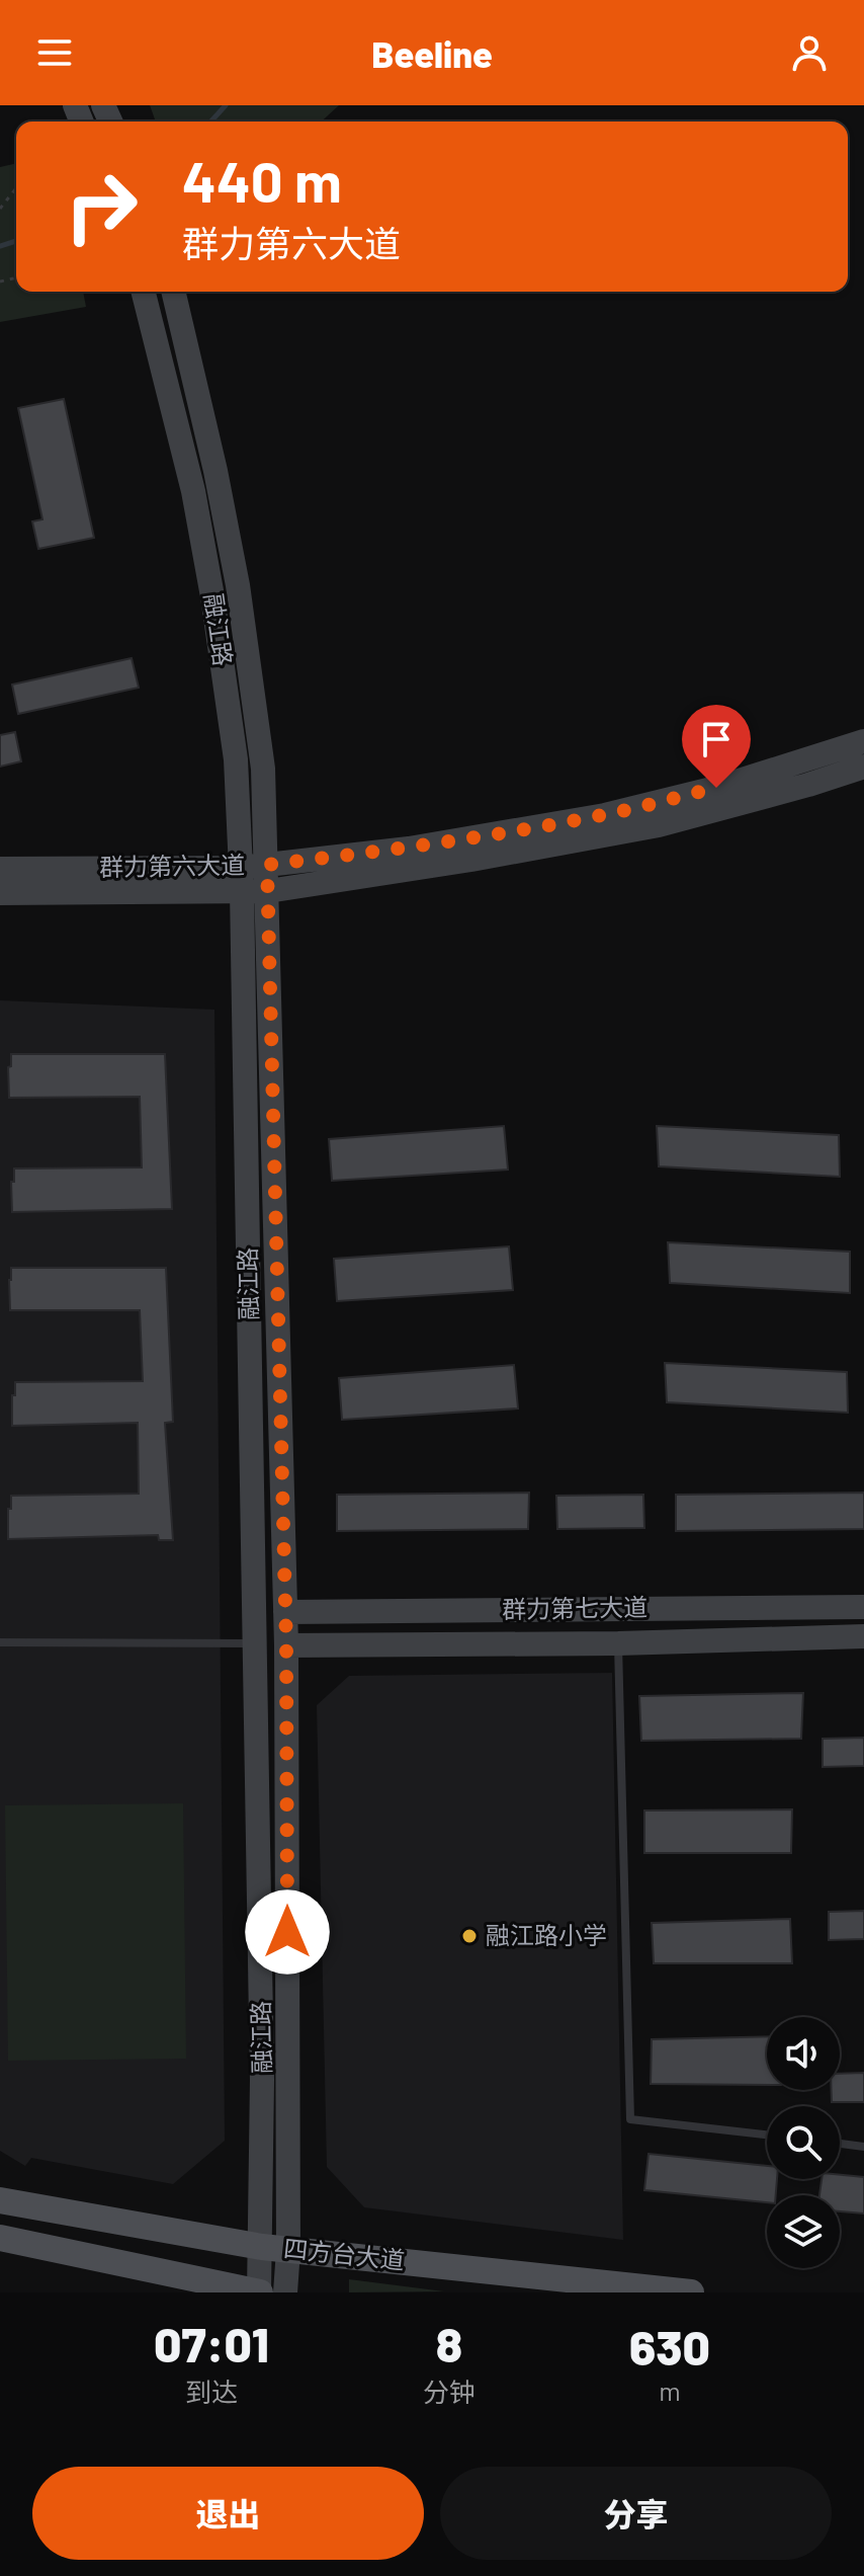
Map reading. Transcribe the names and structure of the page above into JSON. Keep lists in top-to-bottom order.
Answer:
{
  "streets": {
    "main road": [
      "融江路",
      "群力第六大道",
      "群力第七大道",
      "四方台大道"
    ]
  },
  "crossings": [
    ["融江路", "群力第六大道"],
    ["融江路", "群力第七大道"],
    ["融江路", "四方台大道"]
  ],
  "places": ["融江路小学"],
  "page": {
    "header": "Beeline",
    "turn": ["440 m", "群力第六大道"],
    "eta": [
      "07:01",
      "到达",
      "8",
      "分钟",
      "630",
      "m"
    ],
    "buttons": ["退出", "分享"]
  }
}
